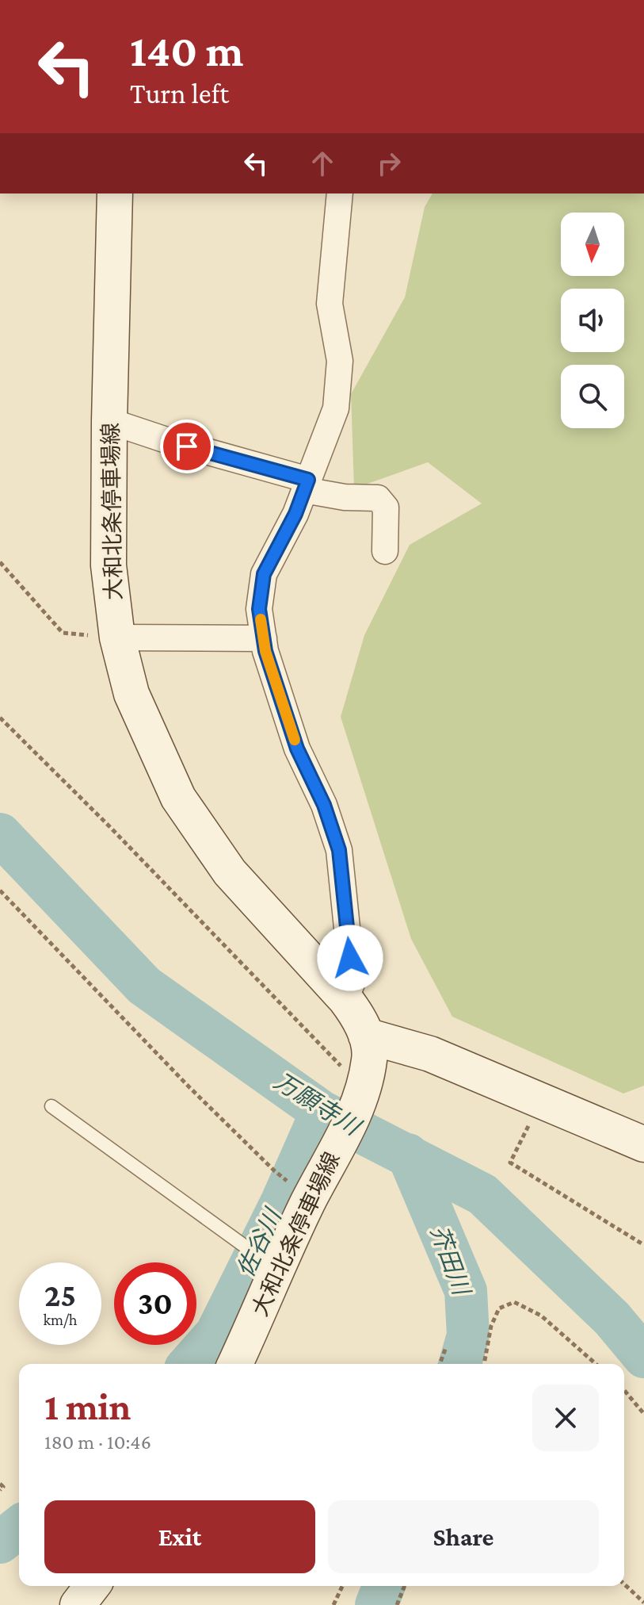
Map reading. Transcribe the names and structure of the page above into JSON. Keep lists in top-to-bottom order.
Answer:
{
  "streets": {
    "main road": ["大和北条停車場線"]
  },
  "water": ["万願寺川", "佐谷川", "芥田川"],
  "north": "bottom",
  "page": {
    "turn": ["140 m", "Turn left"],
    "speed": "25 km/h",
    "limit": "30",
    "heading": ["1 min", "180 m · 10:46"],
    "buttons": ["Exit", "Share"]
  }
}
